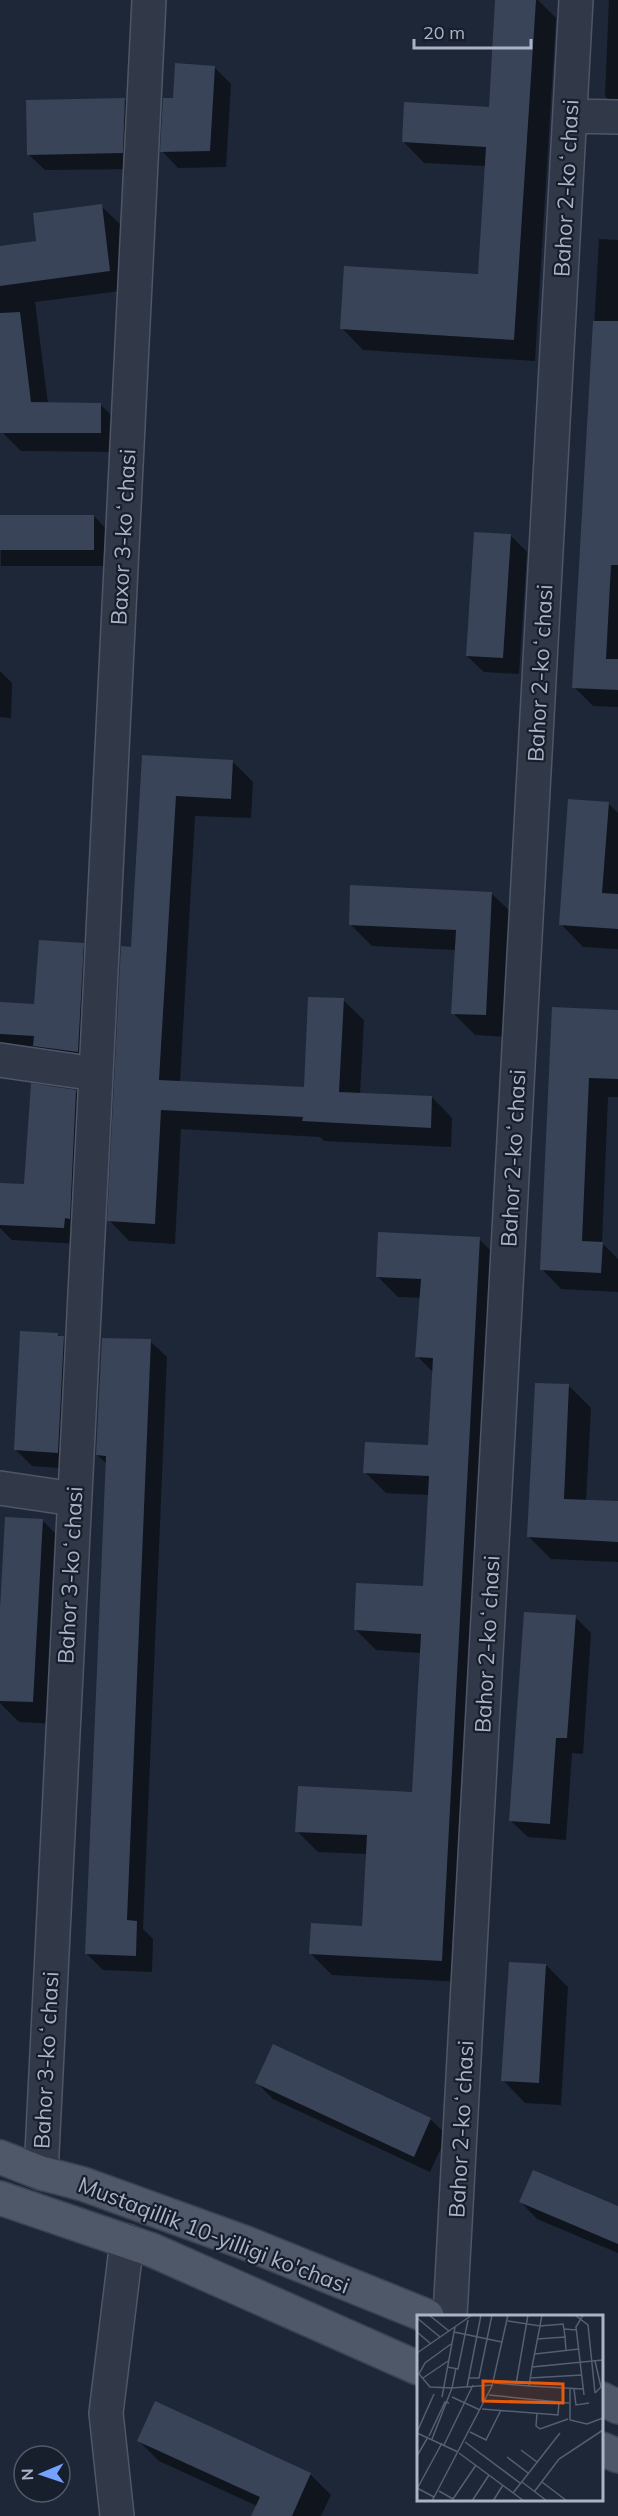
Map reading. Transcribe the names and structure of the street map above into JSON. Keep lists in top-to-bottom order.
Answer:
{
  "streets": {
    "main road": ["Mustaqillik 10-yilligi ko'chasi"],
    "street": ["Bahor 2-koʻchasi", "Baxor 3-koʻchasi", "Bahor 3-koʻchasi"]
  },
  "crossings": [
    ["Baxor 3-koʻchasi", "Bahor 3-koʻchasi"],
    ["Bahor 3-koʻchasi", "Mustaqillik 10-yilligi ko'chasi"]
  ],
  "scale_bar": "20 m",
  "north": "left"
}
